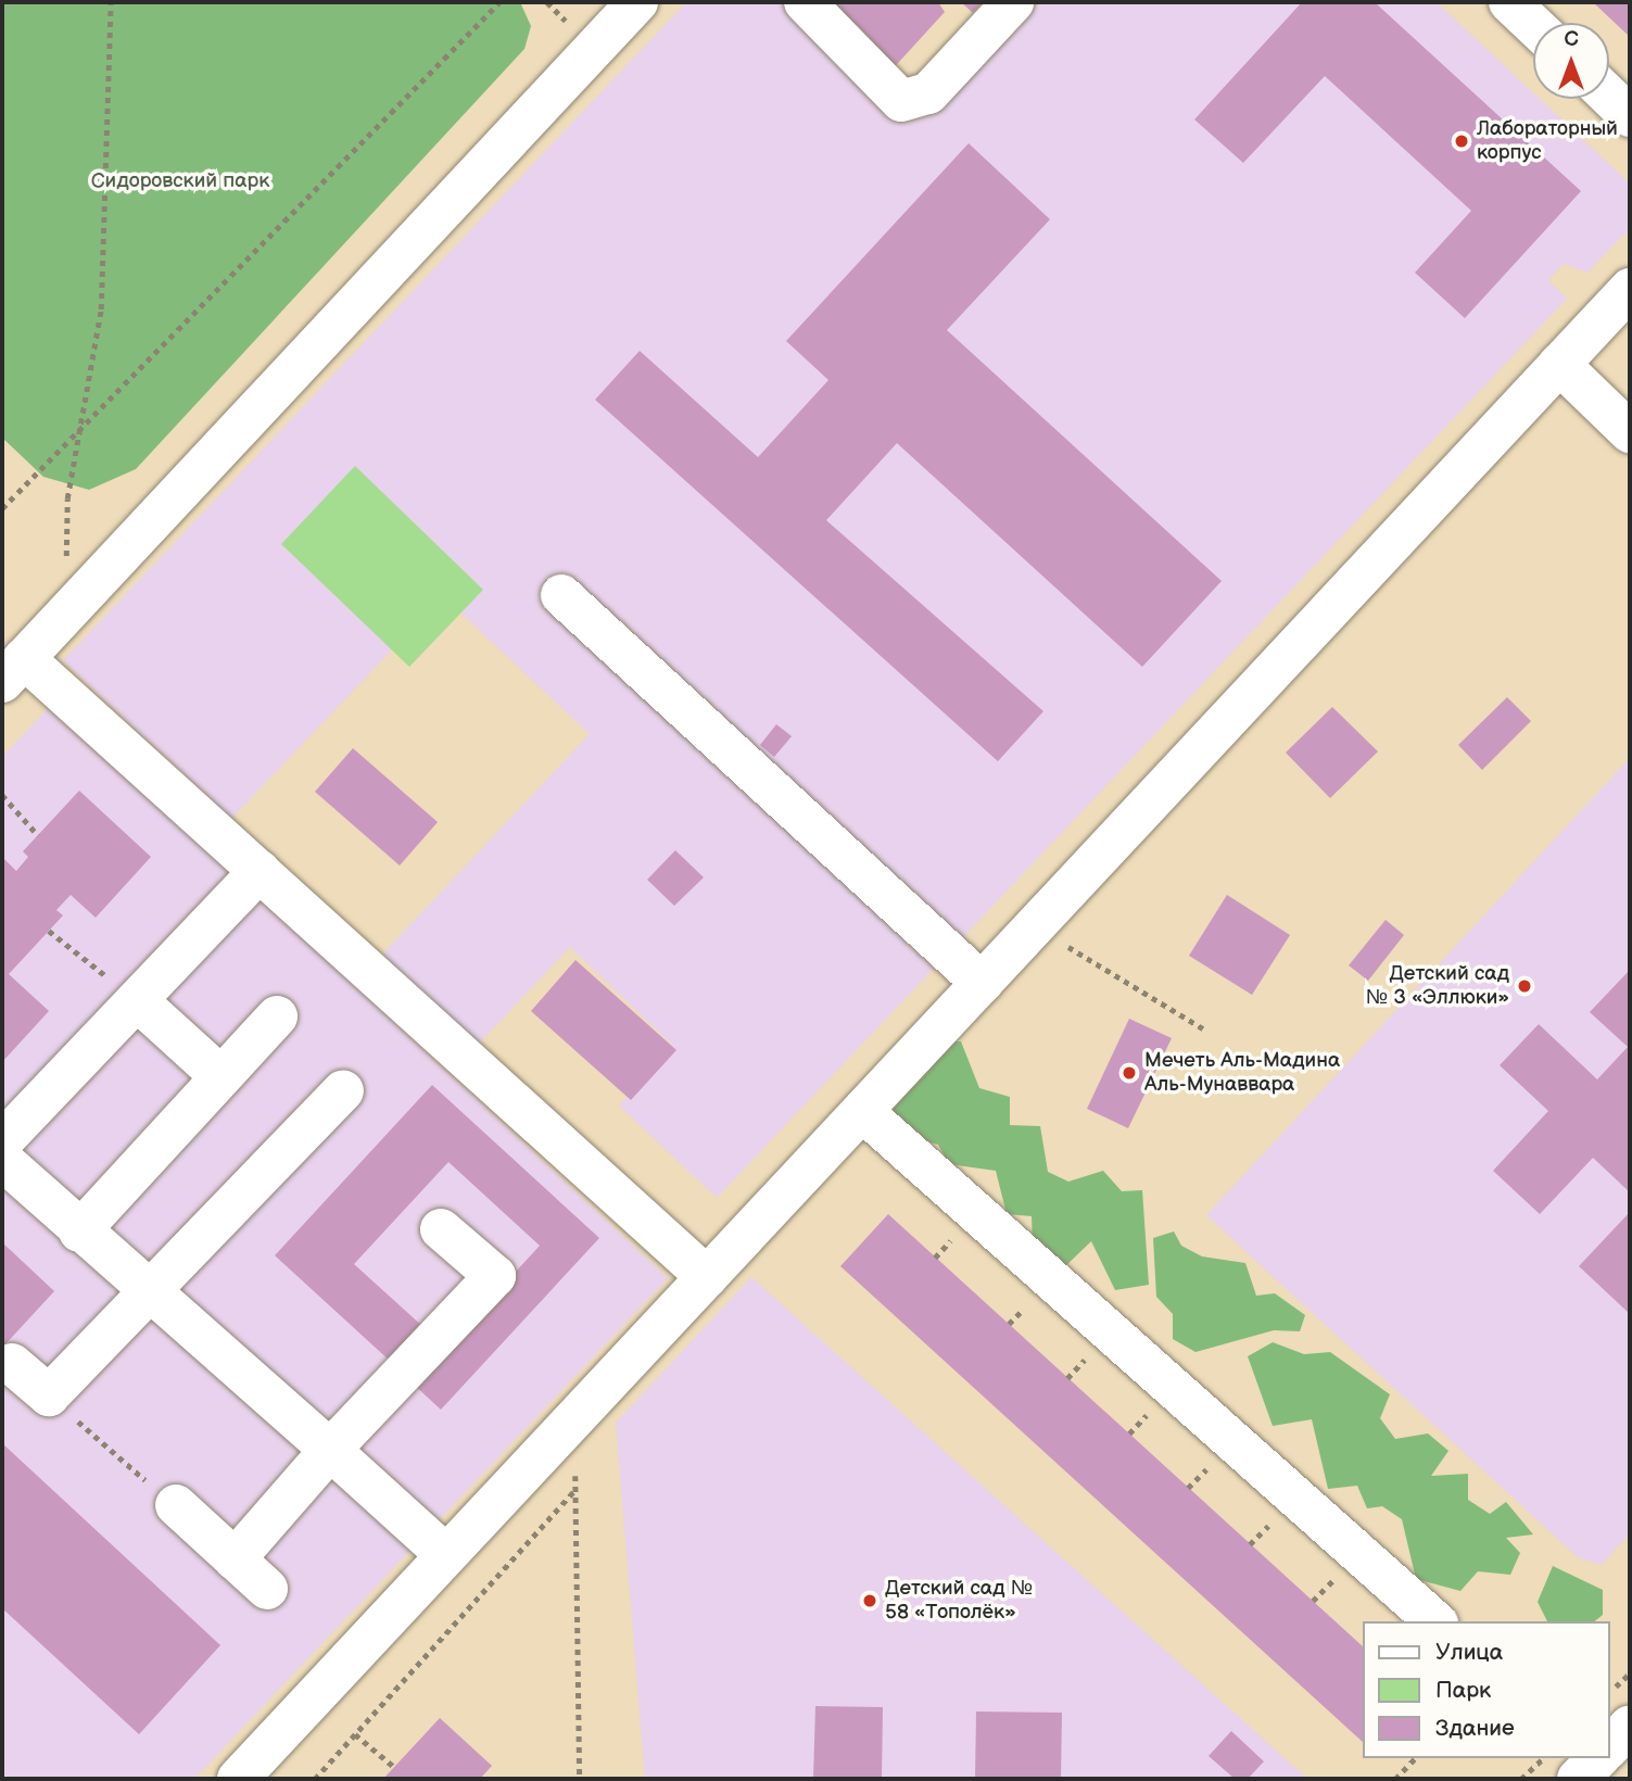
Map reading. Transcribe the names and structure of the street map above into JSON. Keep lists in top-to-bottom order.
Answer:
{
  "parks": ["Сидоровский парк"],
  "places": [
    "Лабораторный корпус",
    "Детский сад № 3 «Эллюки»",
    "Мечеть Аль-Мадина Аль-Мунаввара",
    "Детский сад № 58 «Тополёк»"
  ],
  "legend": ["Улица", "Парк", "Здание"],
  "north": "top"
}
